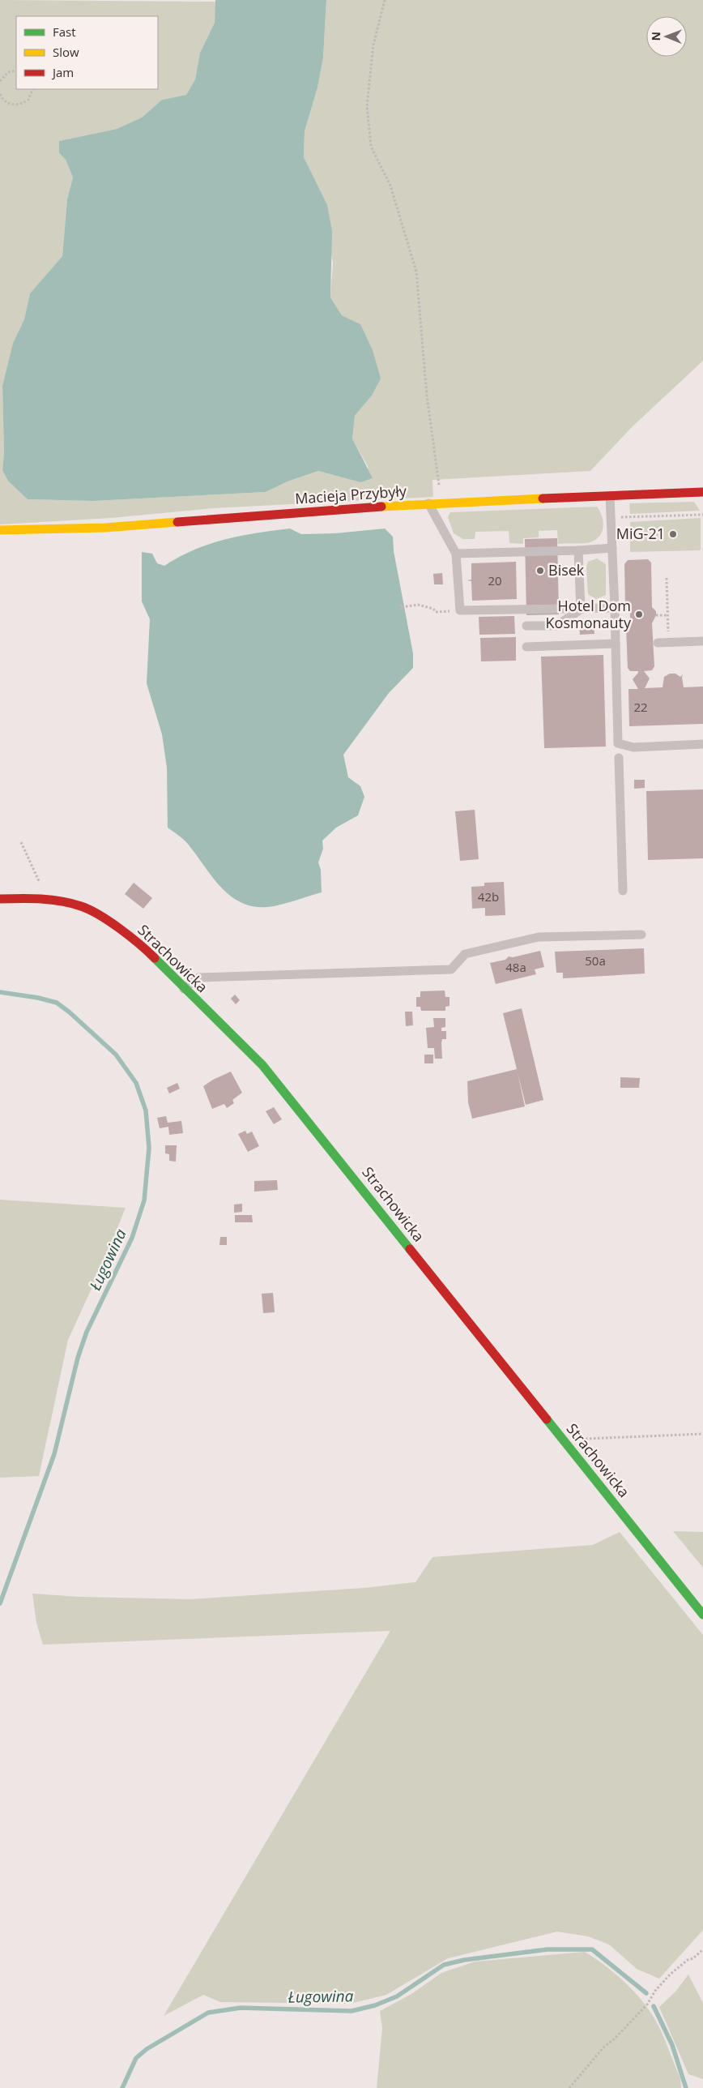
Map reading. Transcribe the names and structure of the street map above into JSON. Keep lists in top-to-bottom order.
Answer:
{
  "streets": {
    "street": ["Macieja Przybyły", "Strachowicka"]
  },
  "water": ["Ługowina"],
  "places": ["MiG-21", "Bisek", "Hotel Dom Kosmonauty"],
  "house_numbers": [
    "20",
    "22",
    "42b",
    "50a",
    "48a"
  ],
  "legend": ["Fast", "Slow", "Jam"],
  "north": "left"
}
